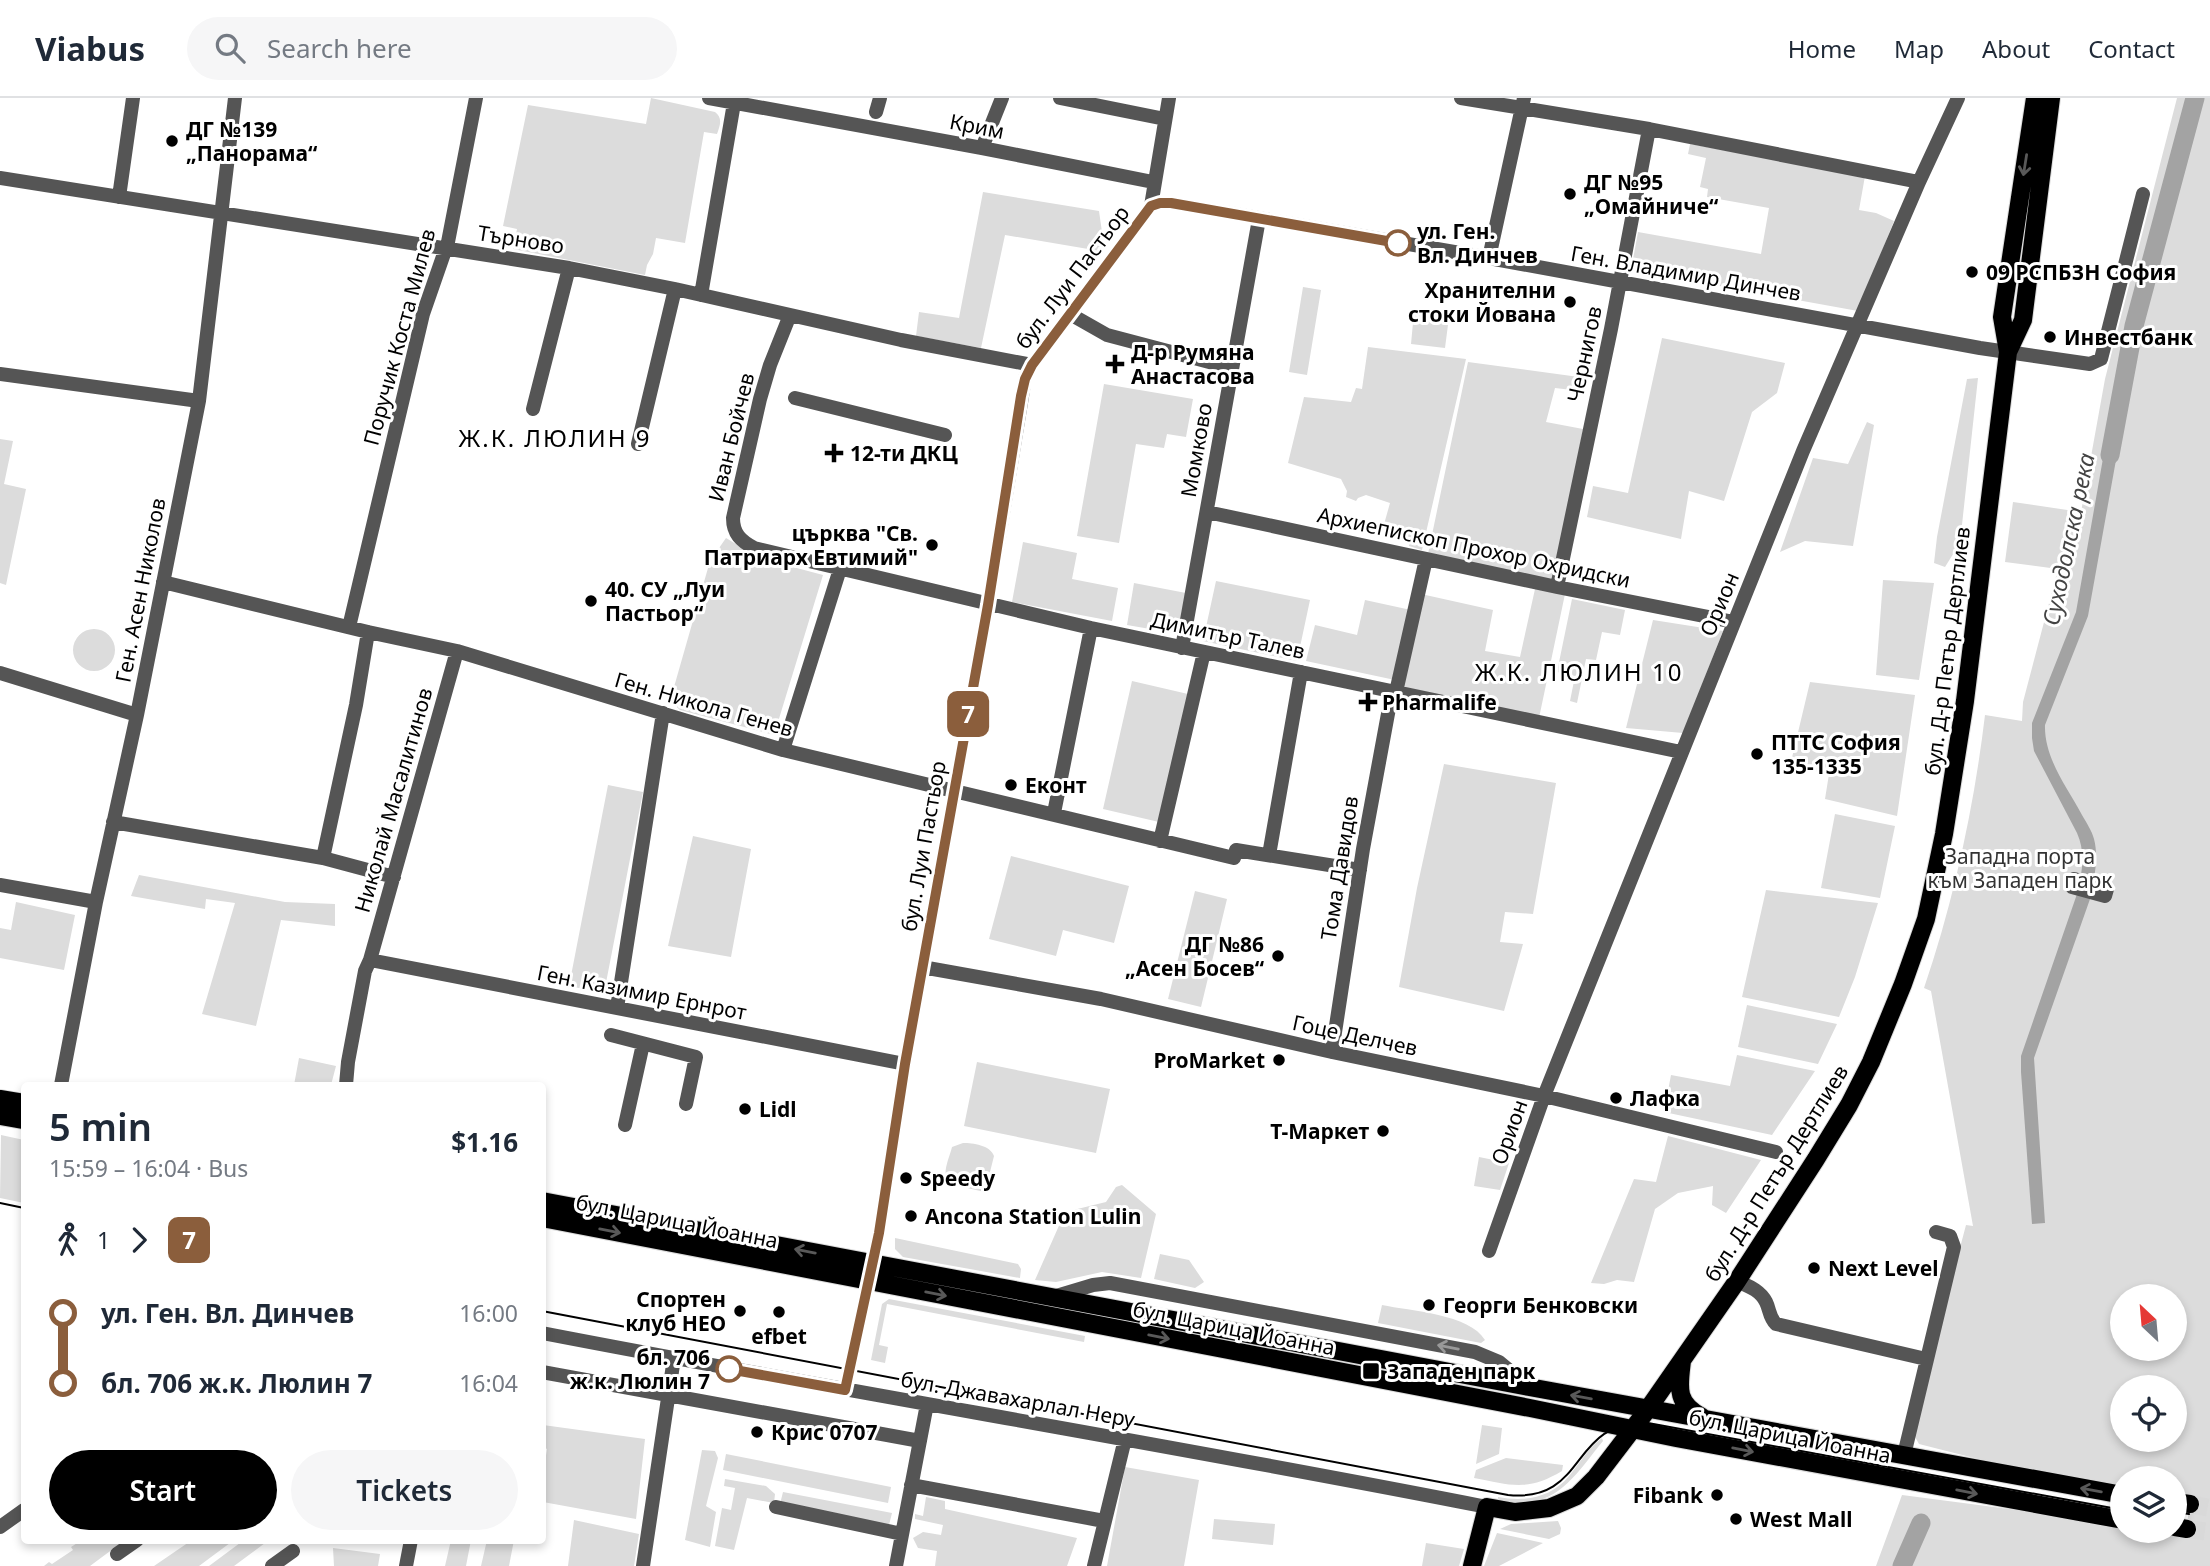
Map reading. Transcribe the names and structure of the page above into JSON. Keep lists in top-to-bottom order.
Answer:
{
  "streets": {
    "main road": ["бул. Д-р Петър Дертлиев", "бул. Царица Йоанна"],
    "street": [
      "Крим",
      "Търново",
      "Ген. Владимир Динчев",
      "бул. Луи Пастьор",
      "Поручик Коста Милев",
      "Чернигов",
      "Иван Бойчев",
      "Момково",
      "Архиепископ Прохор Охридски",
      "Ген. Асен Николов",
      "Орион",
      "Димитър Талев",
      "Ген. Никола Генев",
      "Николай Масалитинов",
      "Тома Давидов",
      "Ген. Казимир Ернрот",
      "Гоце Делчев",
      "бул. Джавахарлал Неру"
    ]
  },
  "crossings": [
    ["Крим", "бул. Луи Пастьор"],
    ["Търново", "бул. Луи Пастьор"],
    ["Търново", "Поручик Коста Милев"],
    ["Търново", "Иван Бойчев"],
    ["Търново", "Ген. Асен Николов"],
    ["Ген. Владимир Динчев", "бул. Луи Пастьор"],
    ["Ген. Владимир Динчев", "Чернигов"],
    ["Ген. Владимир Динчев", "Момково"],
    ["Ген. Владимир Динчев", "Орион"],
    ["Ген. Владимир Динчев", "бул. Д-р Петър Дертлиев"],
    ["бул. Луи Пастьор", "Димитър Талев"],
    ["бул. Луи Пастьор", "Ген. Никола Генев"],
    ["бул. Луи Пастьор", "Ген. Казимир Ернрот"],
    ["бул. Луи Пастьор", "Гоце Делчев"],
    ["бул. Луи Пастьор", "бул. Царица Йоанна"],
    ["бул. Луи Пастьор", "бул. Джавахарлал Неру"],
    ["Поручик Коста Милев", "Ген. Никола Генев"],
    ["Чернигов", "Архиепископ Прохор Охридски"],
    ["Иван Бойчев", "Димитър Талев"],
    ["Момково", "Архиепископ Прохор Охридски"],
    ["Момково", "Димитър Талев"],
    ["Архиепископ Прохор Охридски", "Орион"],
    ["Архиепископ Прохор Охридски", "Тома Давидов"],
    ["Ген. Асен Николов", "Ген. Никола Генев"],
    ["Орион", "Димитър Талев"],
    ["Орион", "Гоце Делчев"],
    ["Димитър Талев", "Тома Давидов"],
    ["бул. Д-р Петър Дертлиев", "бул. Царица Йоанна"],
    ["бул. Д-р Петър Дертлиев", "бул. Джавахарлал Неру"],
    ["Ген. Никола Генев", "Николай Масалитинов"],
    ["Ген. Никола Генев", "Тома Давидов"],
    ["Николай Масалитинов", "Ген. Казимир Ернрот"],
    ["Тома Давидов", "Гоце Делчев"]
  ],
  "districts": ["Ж.К. ЛЮЛИН 9", "Ж.К. ЛЮЛИН 10"],
  "water": ["Суходолска река"],
  "parks": ["Западна порта към Западен парк"],
  "places": {
    "other": [
      "ДГ №139 „Панорама“",
      "ДГ №95 „Омайниче“",
      "ул. Ген. Вл. Динчев",
      "09 РСПБЗН София",
      "Хранителни стоки Йована",
      "Инвестбанк",
      "църква \"Св. Патриарх Евтимий\"",
      "40. СУ „Луи Пастьор“",
      "ПТТС София 135-1335",
      "Еконт",
      "ДГ №86 „Асен Босев“",
      "ProMarket",
      "Лафка",
      "Lidl",
      "Т-Маркет",
      "Speedy",
      "Ancona Station Lulin",
      "Next Level",
      "Георги Бенковски",
      "Спортен клуб НЕО",
      "efbet",
      "бл. 706 ж.к. Люлин 7",
      "Крис 0707",
      "Fibank",
      "West Mall"
    ],
    "health": ["Д-р Румяна Анастасова", "12-ти ДКЦ", "Pharmalife"],
    "transit": ["Западен парк"]
  },
  "lines": ["bus line 7"],
  "north": "top left",
  "page": {
    "header": "Viabus",
    "search": "Search here",
    "nav": [
      "Home",
      "Map",
      "About",
      "Contact"
    ],
    "on_map": "7",
    "heading": ["5 min", "15:59 – 16:04 · Bus", "$1.16"],
    "legs": ["1", "7"],
    "list": [
      {
        "name": "ул. Ген. Вл. Динчев",
        "value": "16:00"
      },
      {
        "name": "бл. 706 ж.к. Люлин 7",
        "value": "16:04"
      }
    ],
    "buttons": ["Start", "Tickets"]
  }
}
